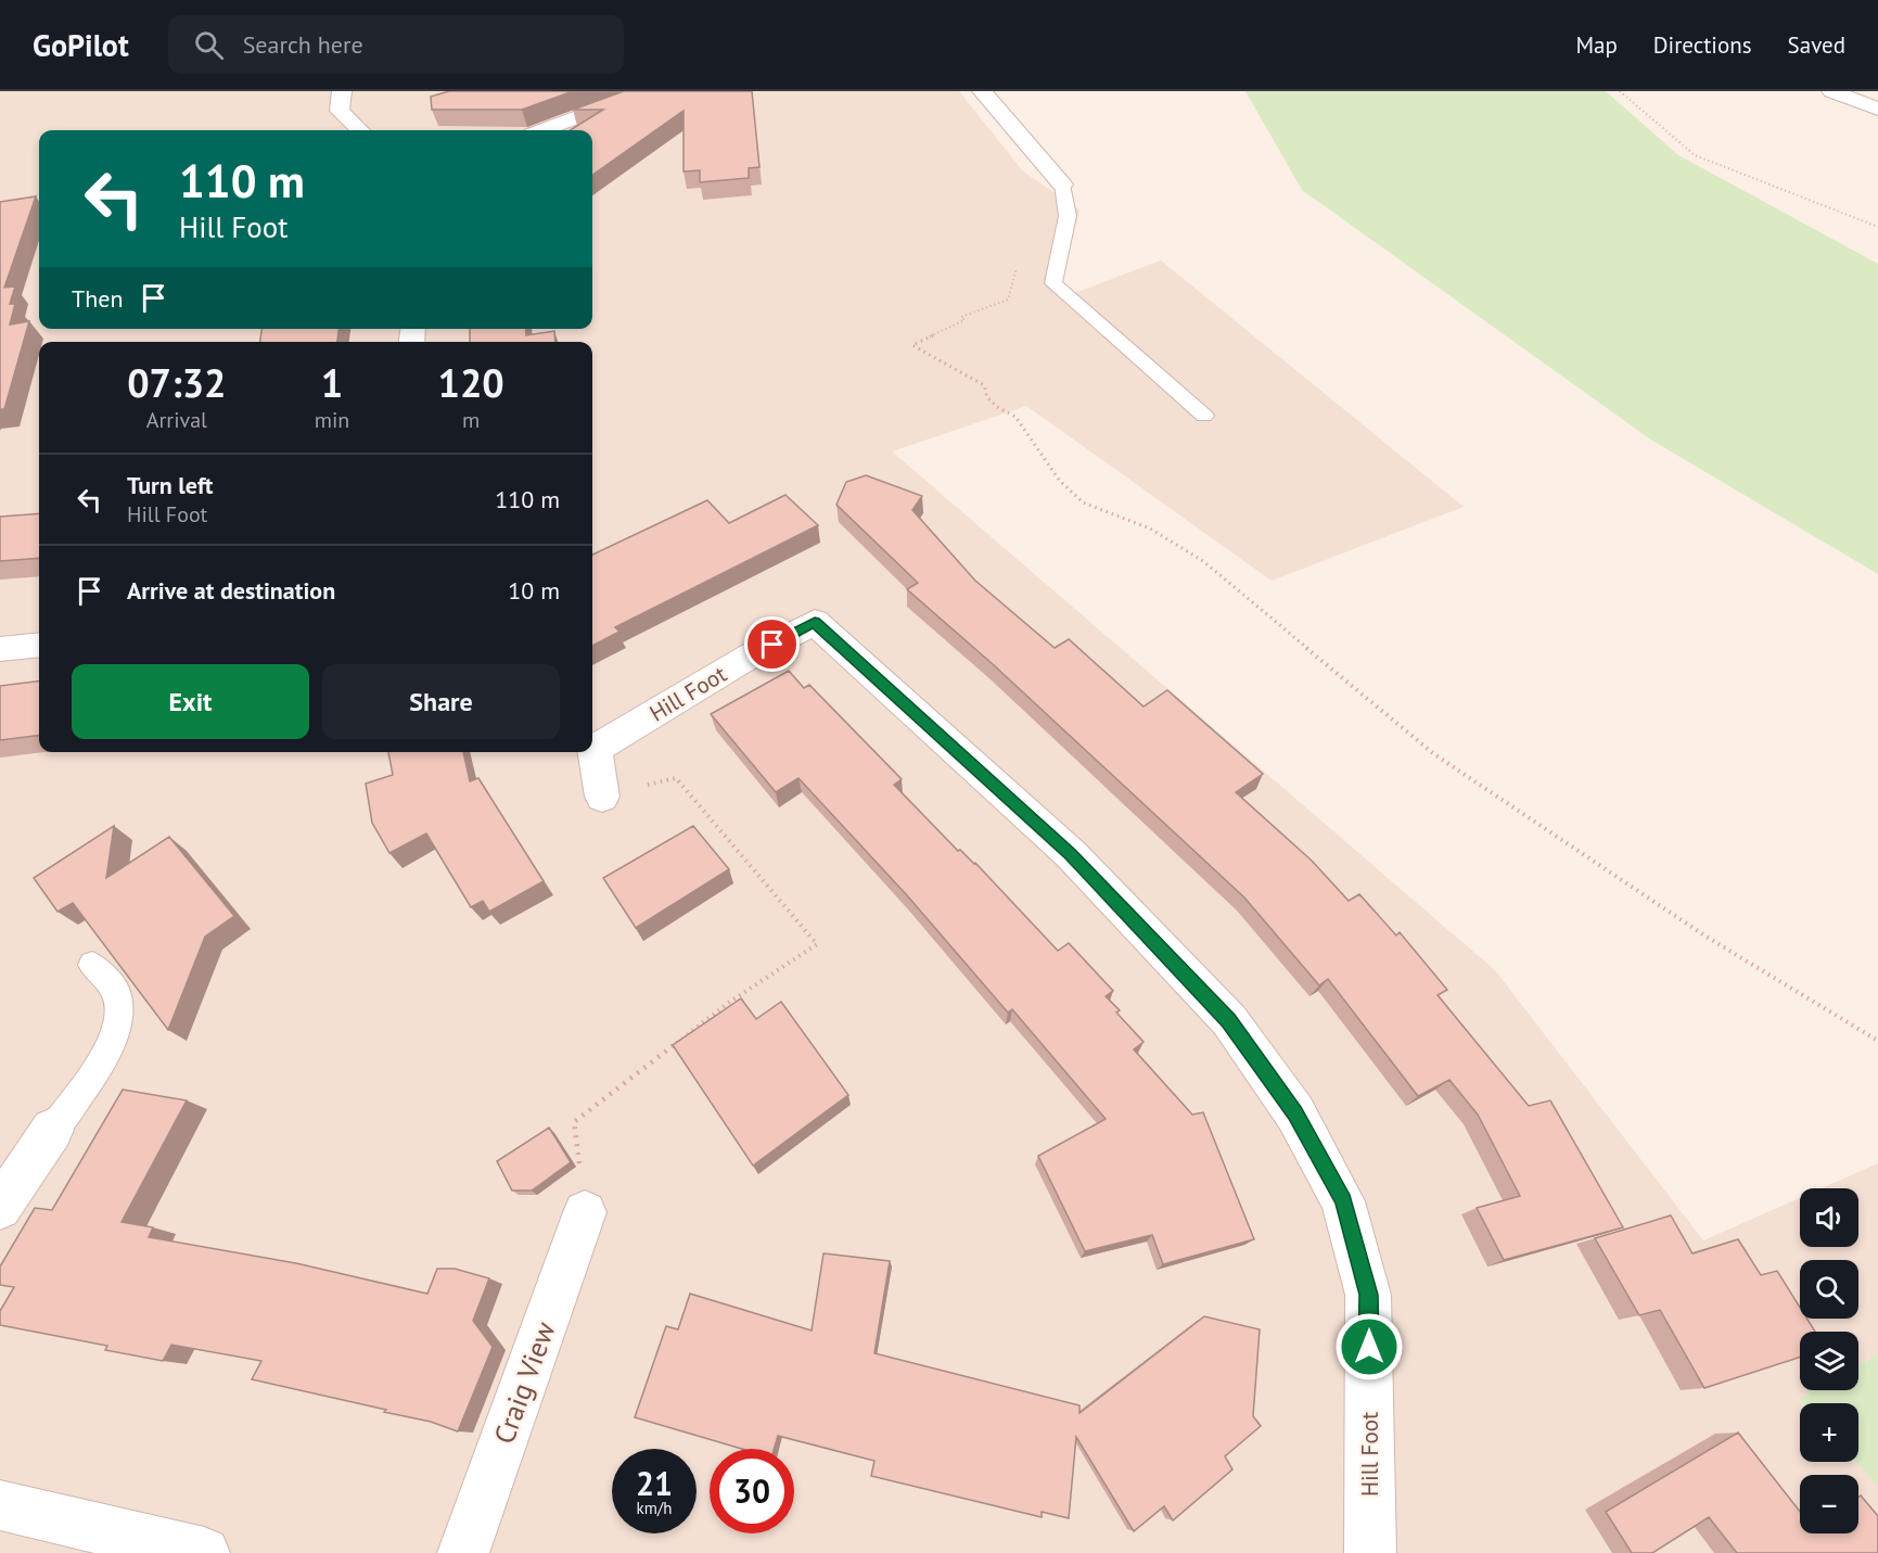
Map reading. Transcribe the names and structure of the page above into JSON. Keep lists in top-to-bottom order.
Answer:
{
  "streets": {
    "street": ["Hill Foot", "Craig View"]
  },
  "page": {
    "header": "GoPilot",
    "search": "Search here",
    "nav": ["Map", "Directions", "Saved"],
    "turn": ["110 m", "Hill Foot"],
    "then": "Then",
    "eta": [
      "07:32",
      "Arrival",
      "1",
      "min",
      "120",
      "m"
    ],
    "list": [
      {
        "name": "Turn left",
        "note": "Hill Foot",
        "value": "110 m"
      },
      {
        "name": "Arrive at destination",
        "value": "10 m"
      }
    ],
    "buttons": ["Exit", "Share"],
    "map_buttons": ["+", "−"],
    "speed": "21 km/h",
    "limit": "30"
  }
}
